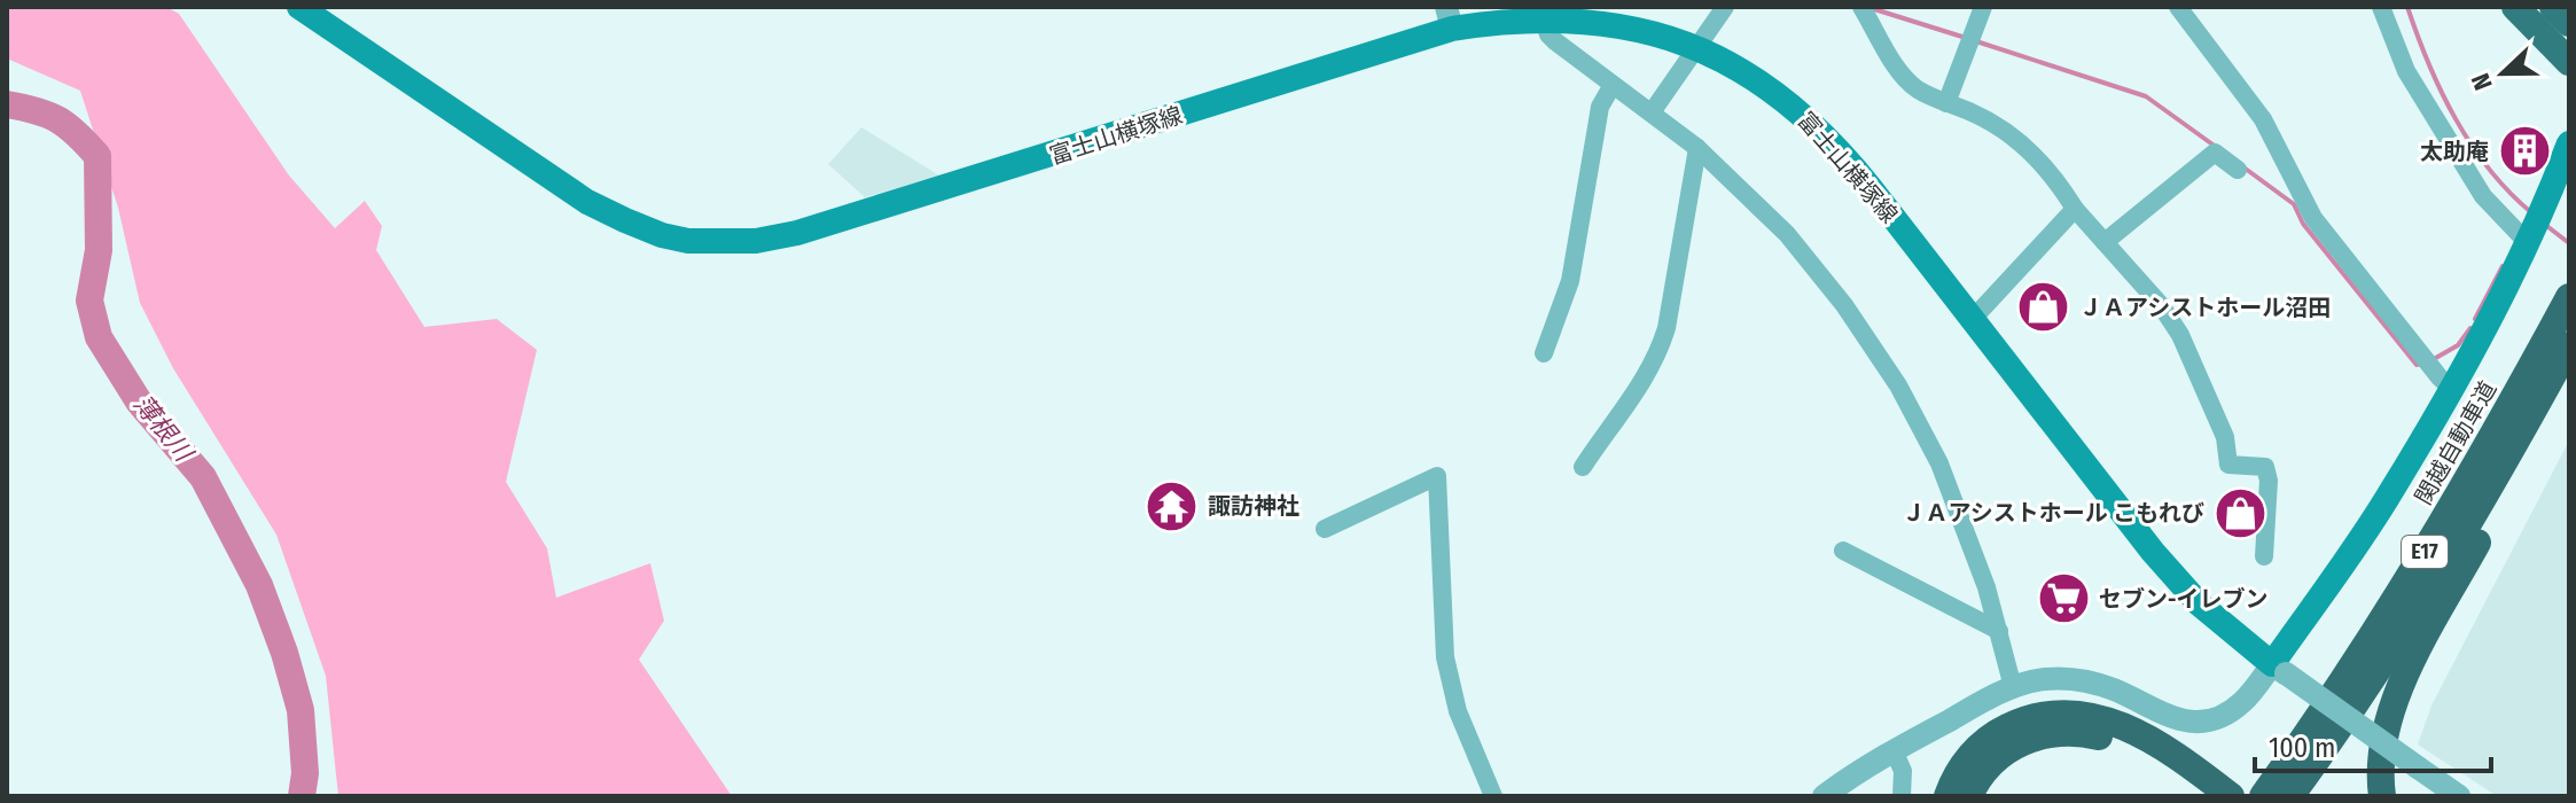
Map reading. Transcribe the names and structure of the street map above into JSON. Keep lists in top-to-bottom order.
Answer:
{
  "streets": {
    "highway": ["関越自動車道", "E17"],
    "main road": ["富士山横塚線"]
  },
  "water": ["薄根川"],
  "places": {
    "building": ["太助庵"],
    "shop": ["ＪＡアシストホール沼田", "ＪＡアシストホール こもれび"],
    "temple": ["諏訪神社"],
    "supermarket": ["セブン-イレブン"]
  },
  "scale_bar": "100 m",
  "north": "left"
}
